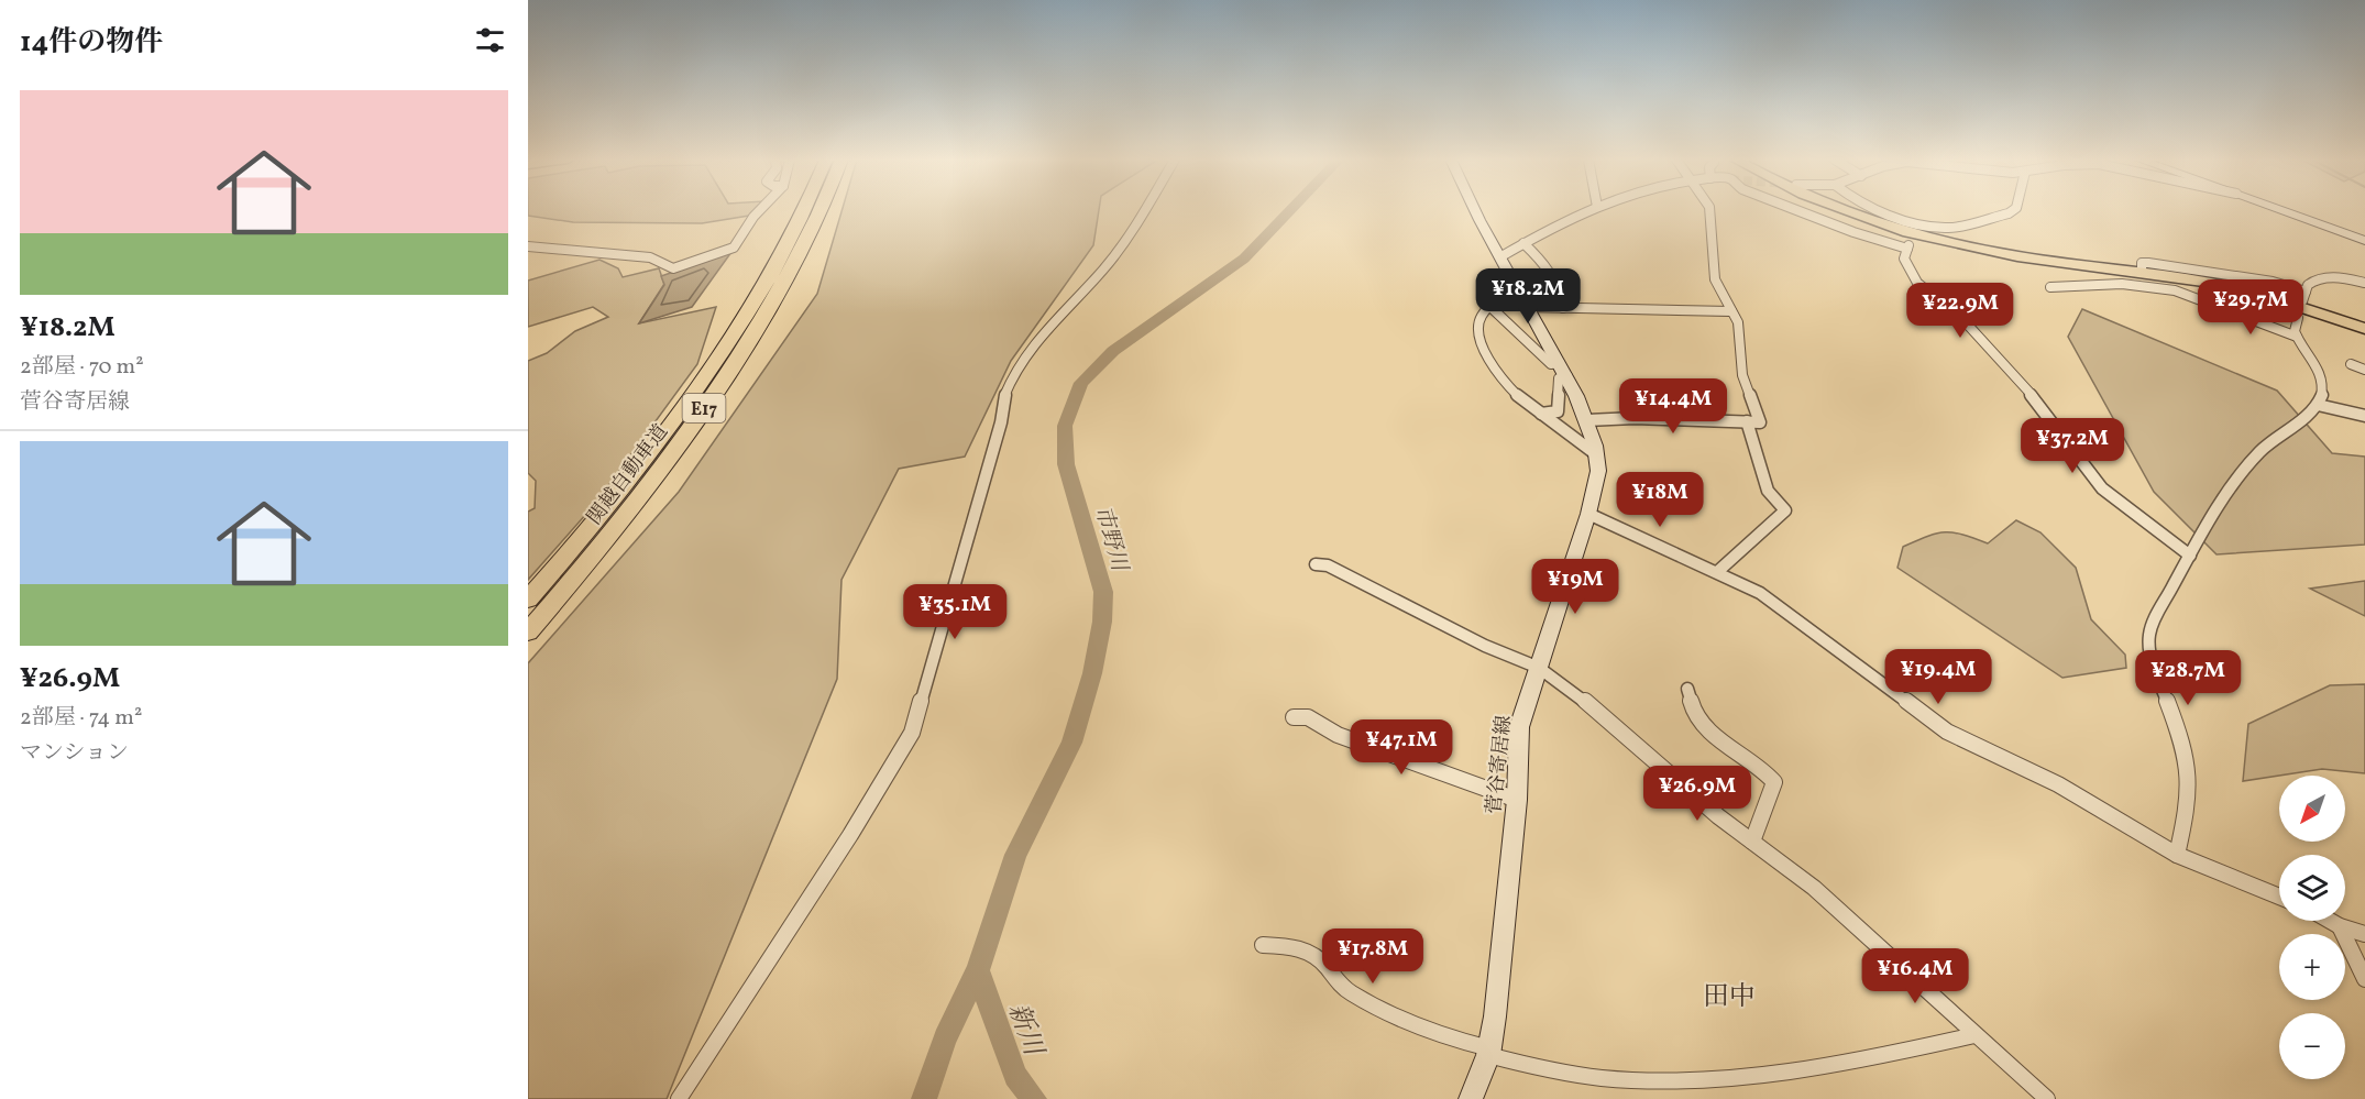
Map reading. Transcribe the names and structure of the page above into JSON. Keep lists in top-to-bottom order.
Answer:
{
  "streets": {
    "highway": ["E17", "関越自動車道"],
    "main road": ["菅谷寄居線"]
  },
  "districts": ["田中"],
  "water": ["市野川", "新川"],
  "north": "bottom left",
  "page": {
    "heading": "14件の物件",
    "list": [
      {
        "name": "¥18.2M",
        "note": "2部屋 · 70 m² · 菅谷寄居線"
      },
      {
        "name": "¥26.9M",
        "note": "2部屋 · 74 m² · マンション"
      }
    ],
    "price": [
      "¥18.2M",
      "¥29.7M",
      "¥22.9M",
      "¥14.4M",
      "¥37.2M",
      "¥18M",
      "¥19M",
      "¥35.1M",
      "¥19.4M",
      "¥28.7M",
      "¥47.1M",
      "¥26.9M",
      "¥17.8M",
      "¥16.4M"
    ],
    "map_buttons": ["+", "−"]
  }
}
